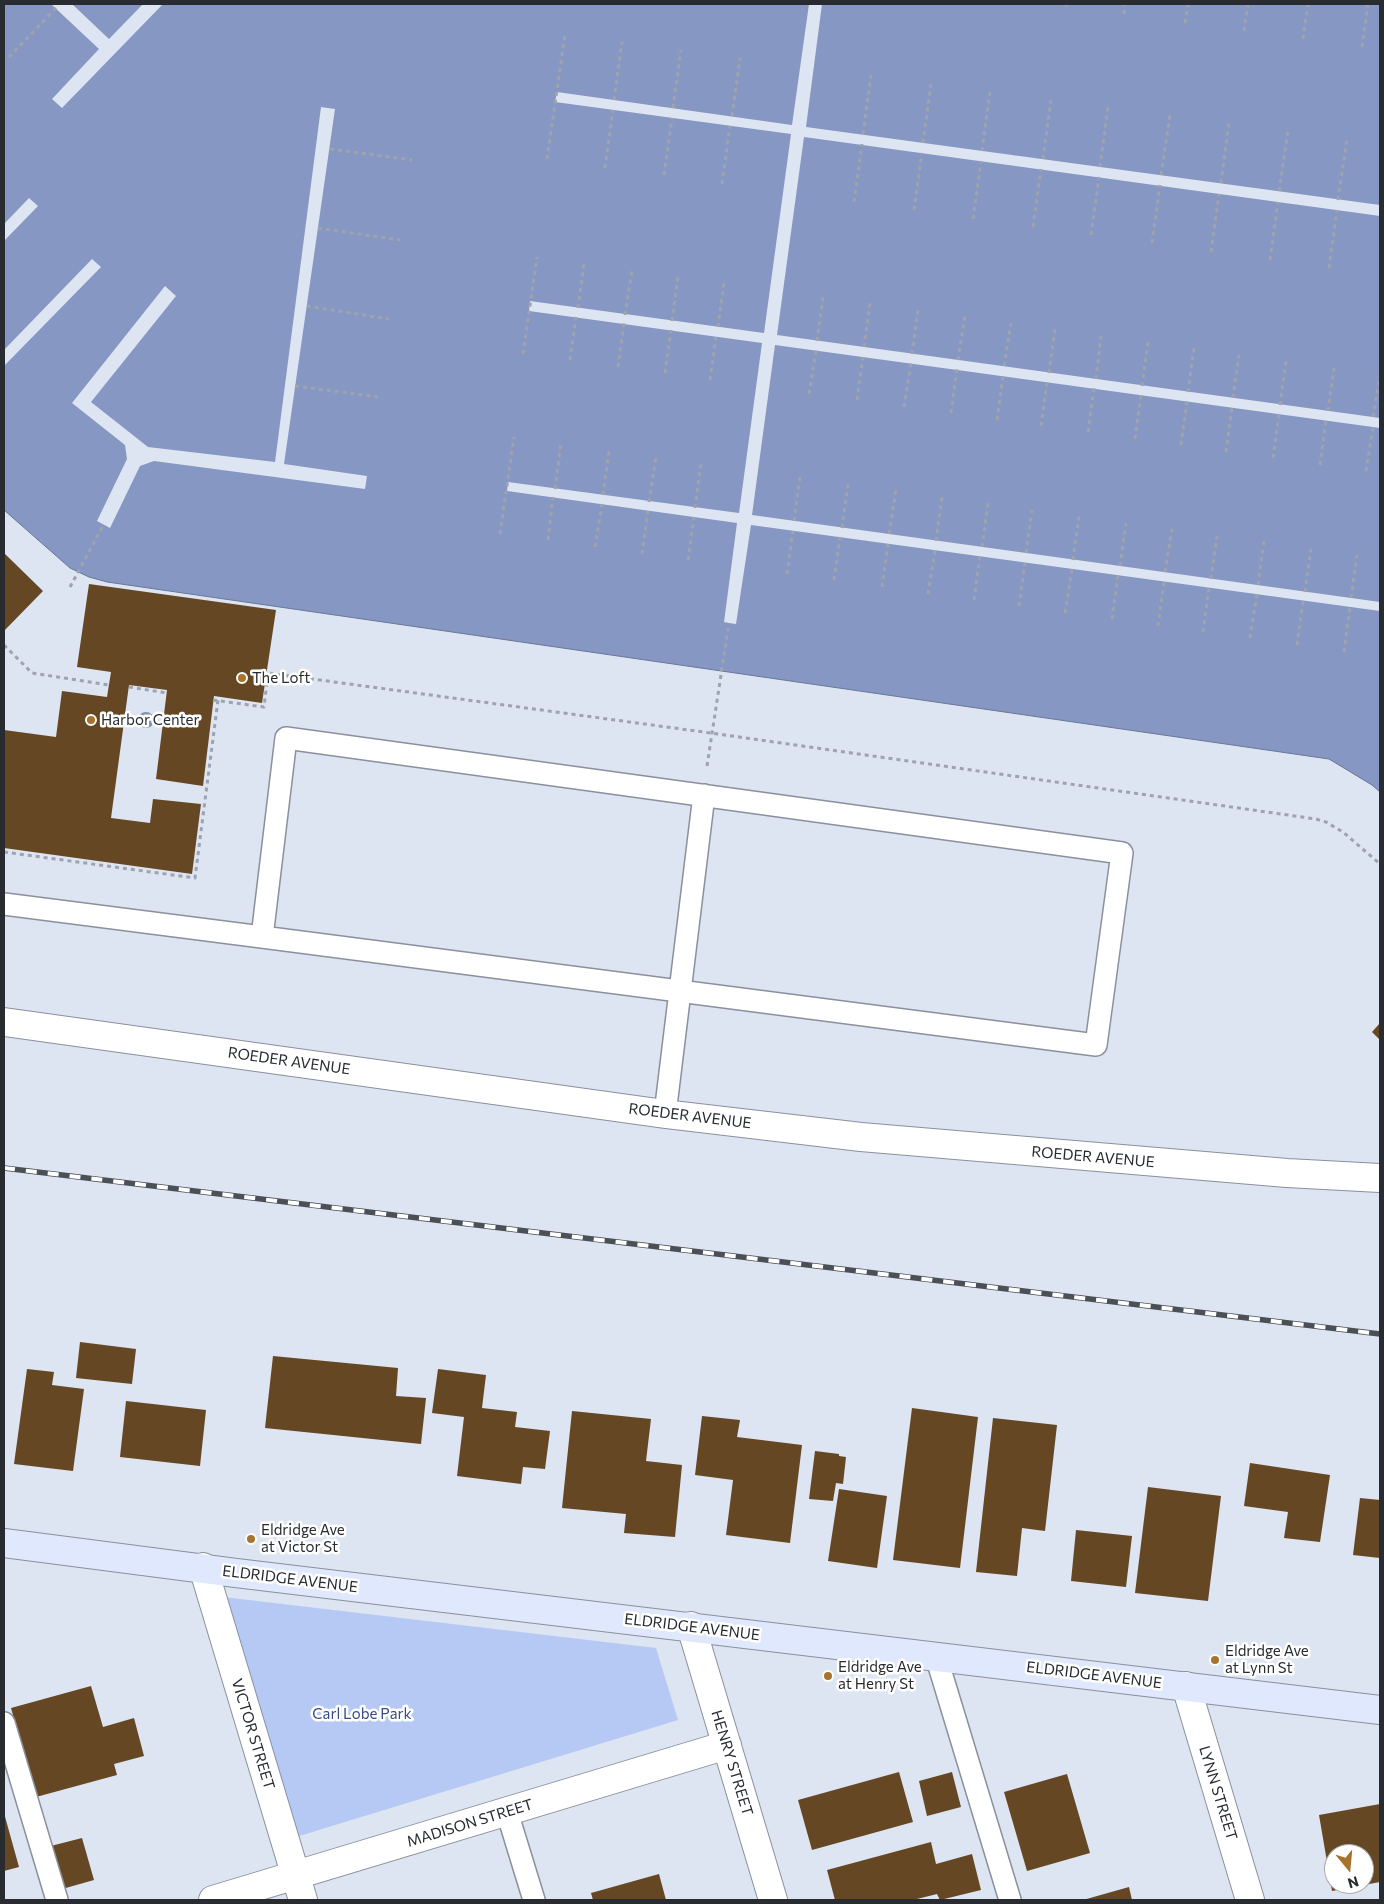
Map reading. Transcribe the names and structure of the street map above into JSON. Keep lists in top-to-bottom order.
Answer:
{
  "streets": {
    "main road": ["ELDRIDGE AVENUE"],
    "street": [
      "ROEDER AVENUE",
      "VICTOR STREET",
      "HENRY STREET",
      "LYNN STREET",
      "MADISON STREET"
    ]
  },
  "crossings": [
    ["ELDRIDGE AVENUE", "VICTOR STREET"],
    ["ELDRIDGE AVENUE", "HENRY STREET"],
    ["ELDRIDGE AVENUE", "LYNN STREET"],
    ["VICTOR STREET", "MADISON STREET"],
    ["HENRY STREET", "MADISON STREET"]
  ],
  "parks": ["Carl Lobe Park"],
  "places": [
    "The Loft",
    "Harbor Center",
    "Eldridge Ave at Victor St",
    "Eldridge Ave at Lynn St",
    "Eldridge Ave at Henry St"
  ],
  "north": "bottom"
}
